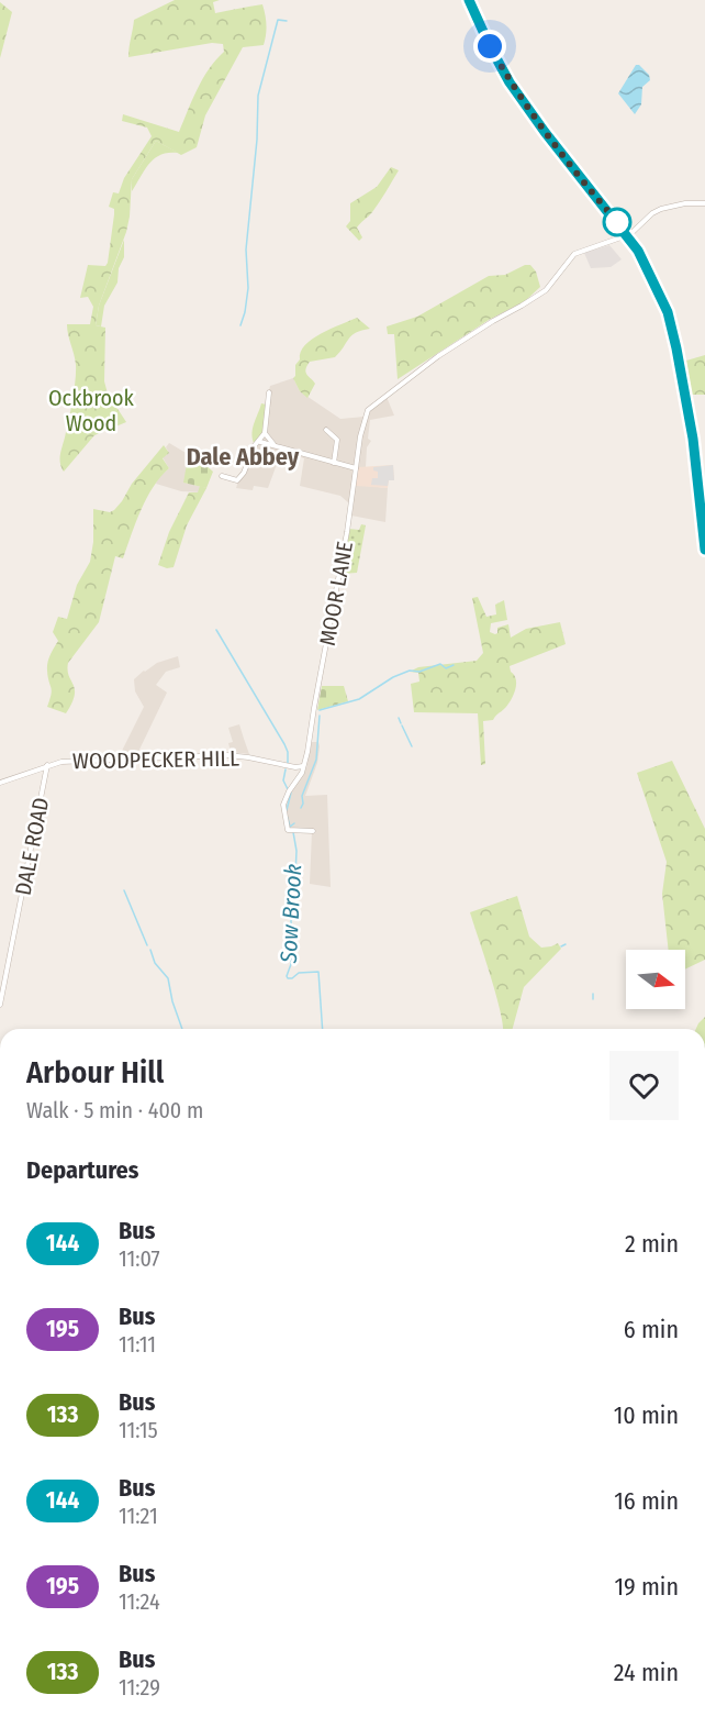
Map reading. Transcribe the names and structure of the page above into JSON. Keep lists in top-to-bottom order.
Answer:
{
  "streets": {
    "street": ["MOOR LANE", "WOODPECKER HILL", "DALE ROAD"]
  },
  "crossings": [
    ["MOOR LANE", "WOODPECKER HILL"],
    ["WOODPECKER HILL", "DALE ROAD"]
  ],
  "districts": ["Dale Abbey"],
  "water": ["Sow Brook"],
  "parks": ["Ockbrook Wood"],
  "lines": ["bus line 144"],
  "north": "right",
  "page": {
    "heading": [
      ["Arbour Hill", "Walk · 5 min · 400 m"],
      "Departures"
    ],
    "list": [
      {
        "mark": "144",
        "name": "Bus",
        "note": "11:07",
        "value": "2 min"
      },
      {
        "mark": "195",
        "name": "Bus",
        "note": "11:11",
        "value": "6 min"
      },
      {
        "mark": "133",
        "name": "Bus",
        "note": "11:15",
        "value": "10 min"
      },
      {
        "mark": "144",
        "name": "Bus",
        "note": "11:21",
        "value": "16 min"
      },
      {
        "mark": "195",
        "name": "Bus",
        "note": "11:24",
        "value": "19 min"
      },
      {
        "mark": "133",
        "name": "Bus",
        "note": "11:29",
        "value": "24 min"
      }
    ]
  }
}
